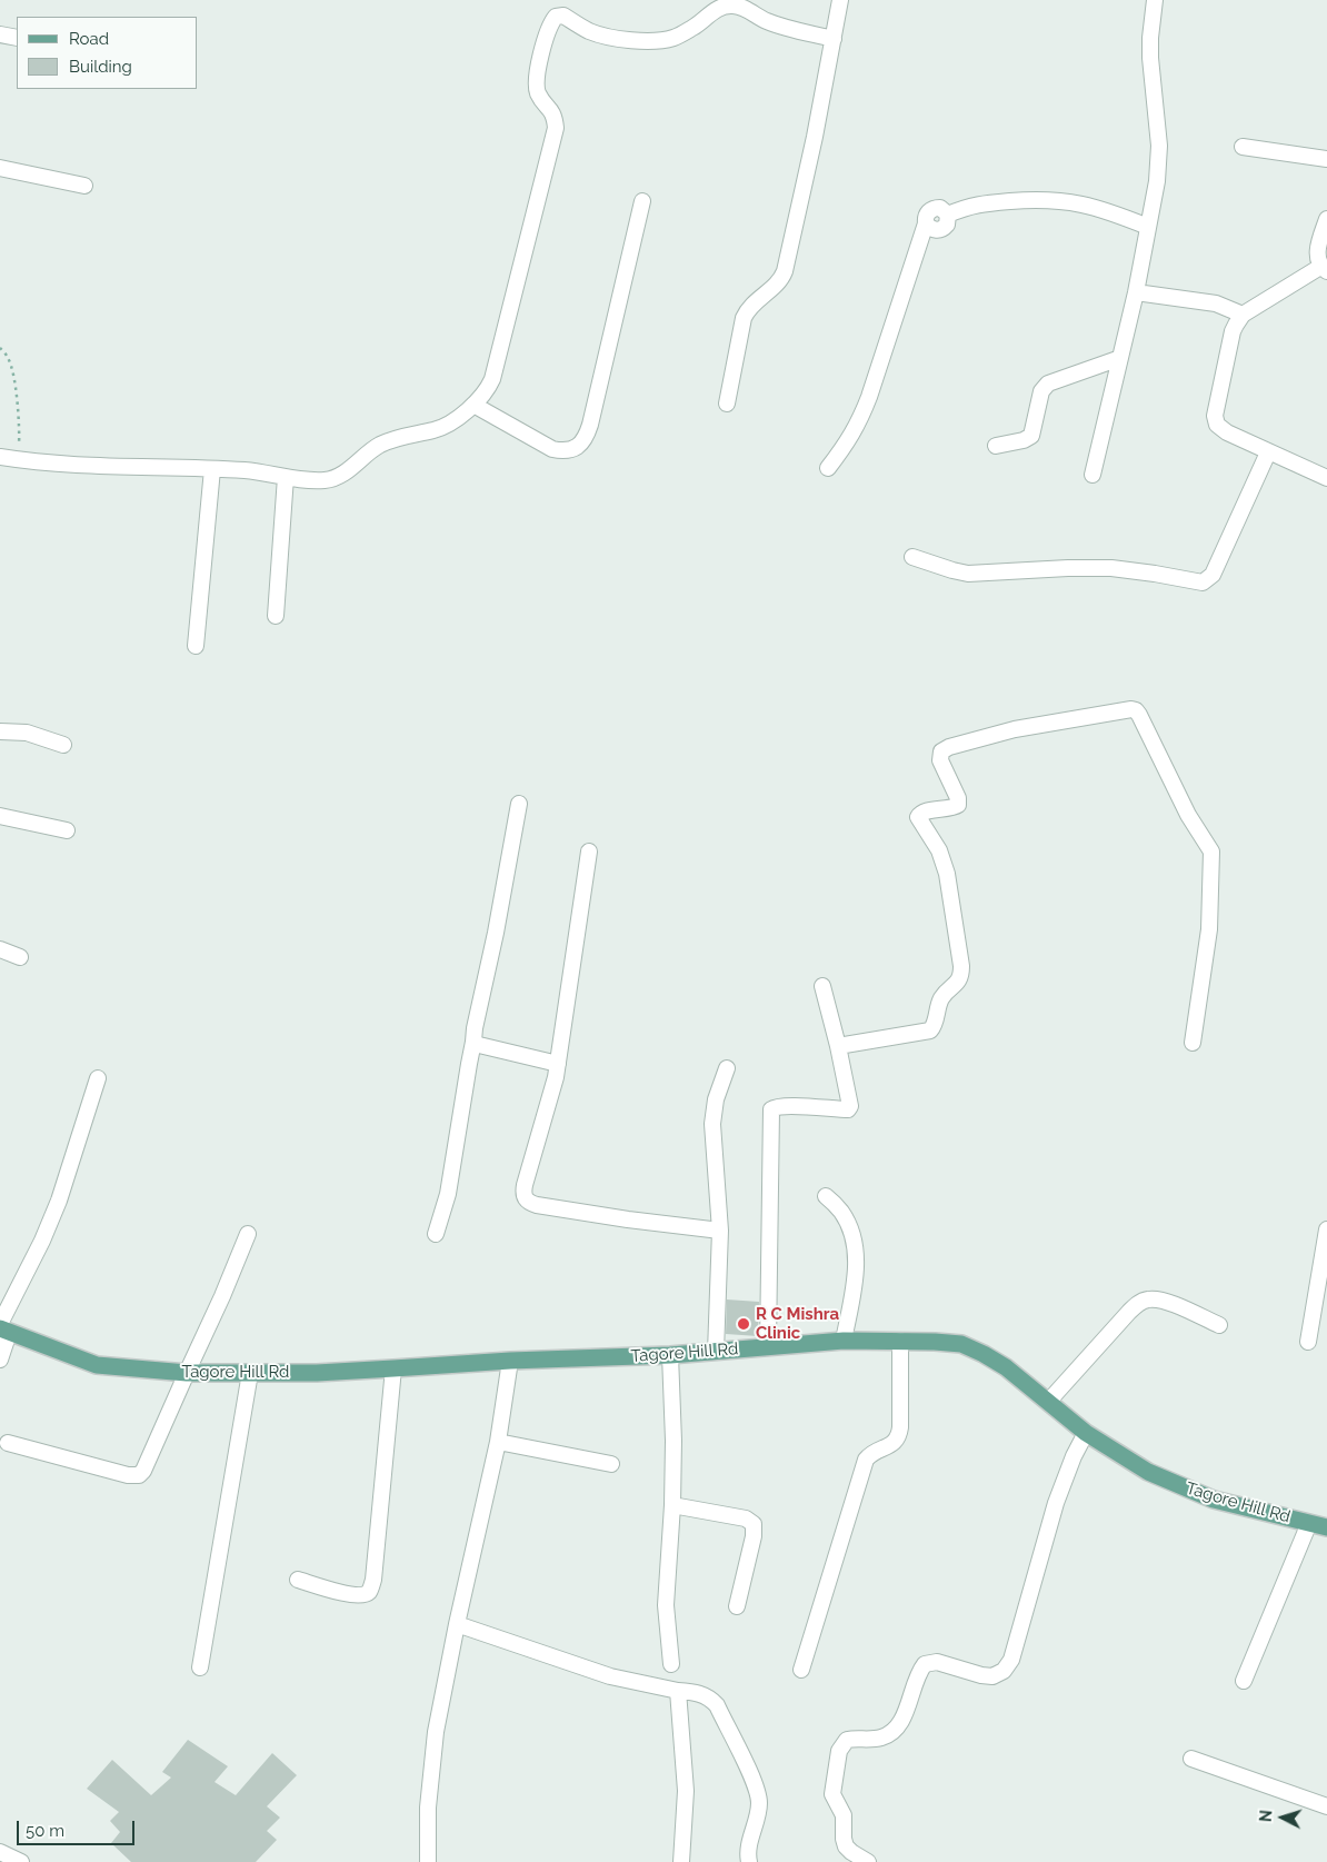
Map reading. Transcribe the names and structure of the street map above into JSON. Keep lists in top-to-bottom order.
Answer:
{
  "streets": {
    "main road": ["Tagore Hill Rd"]
  },
  "places": ["R C Mishra Clinic"],
  "legend": ["Road", "Building"],
  "scale_bar": "50 m",
  "north": "left"
}
